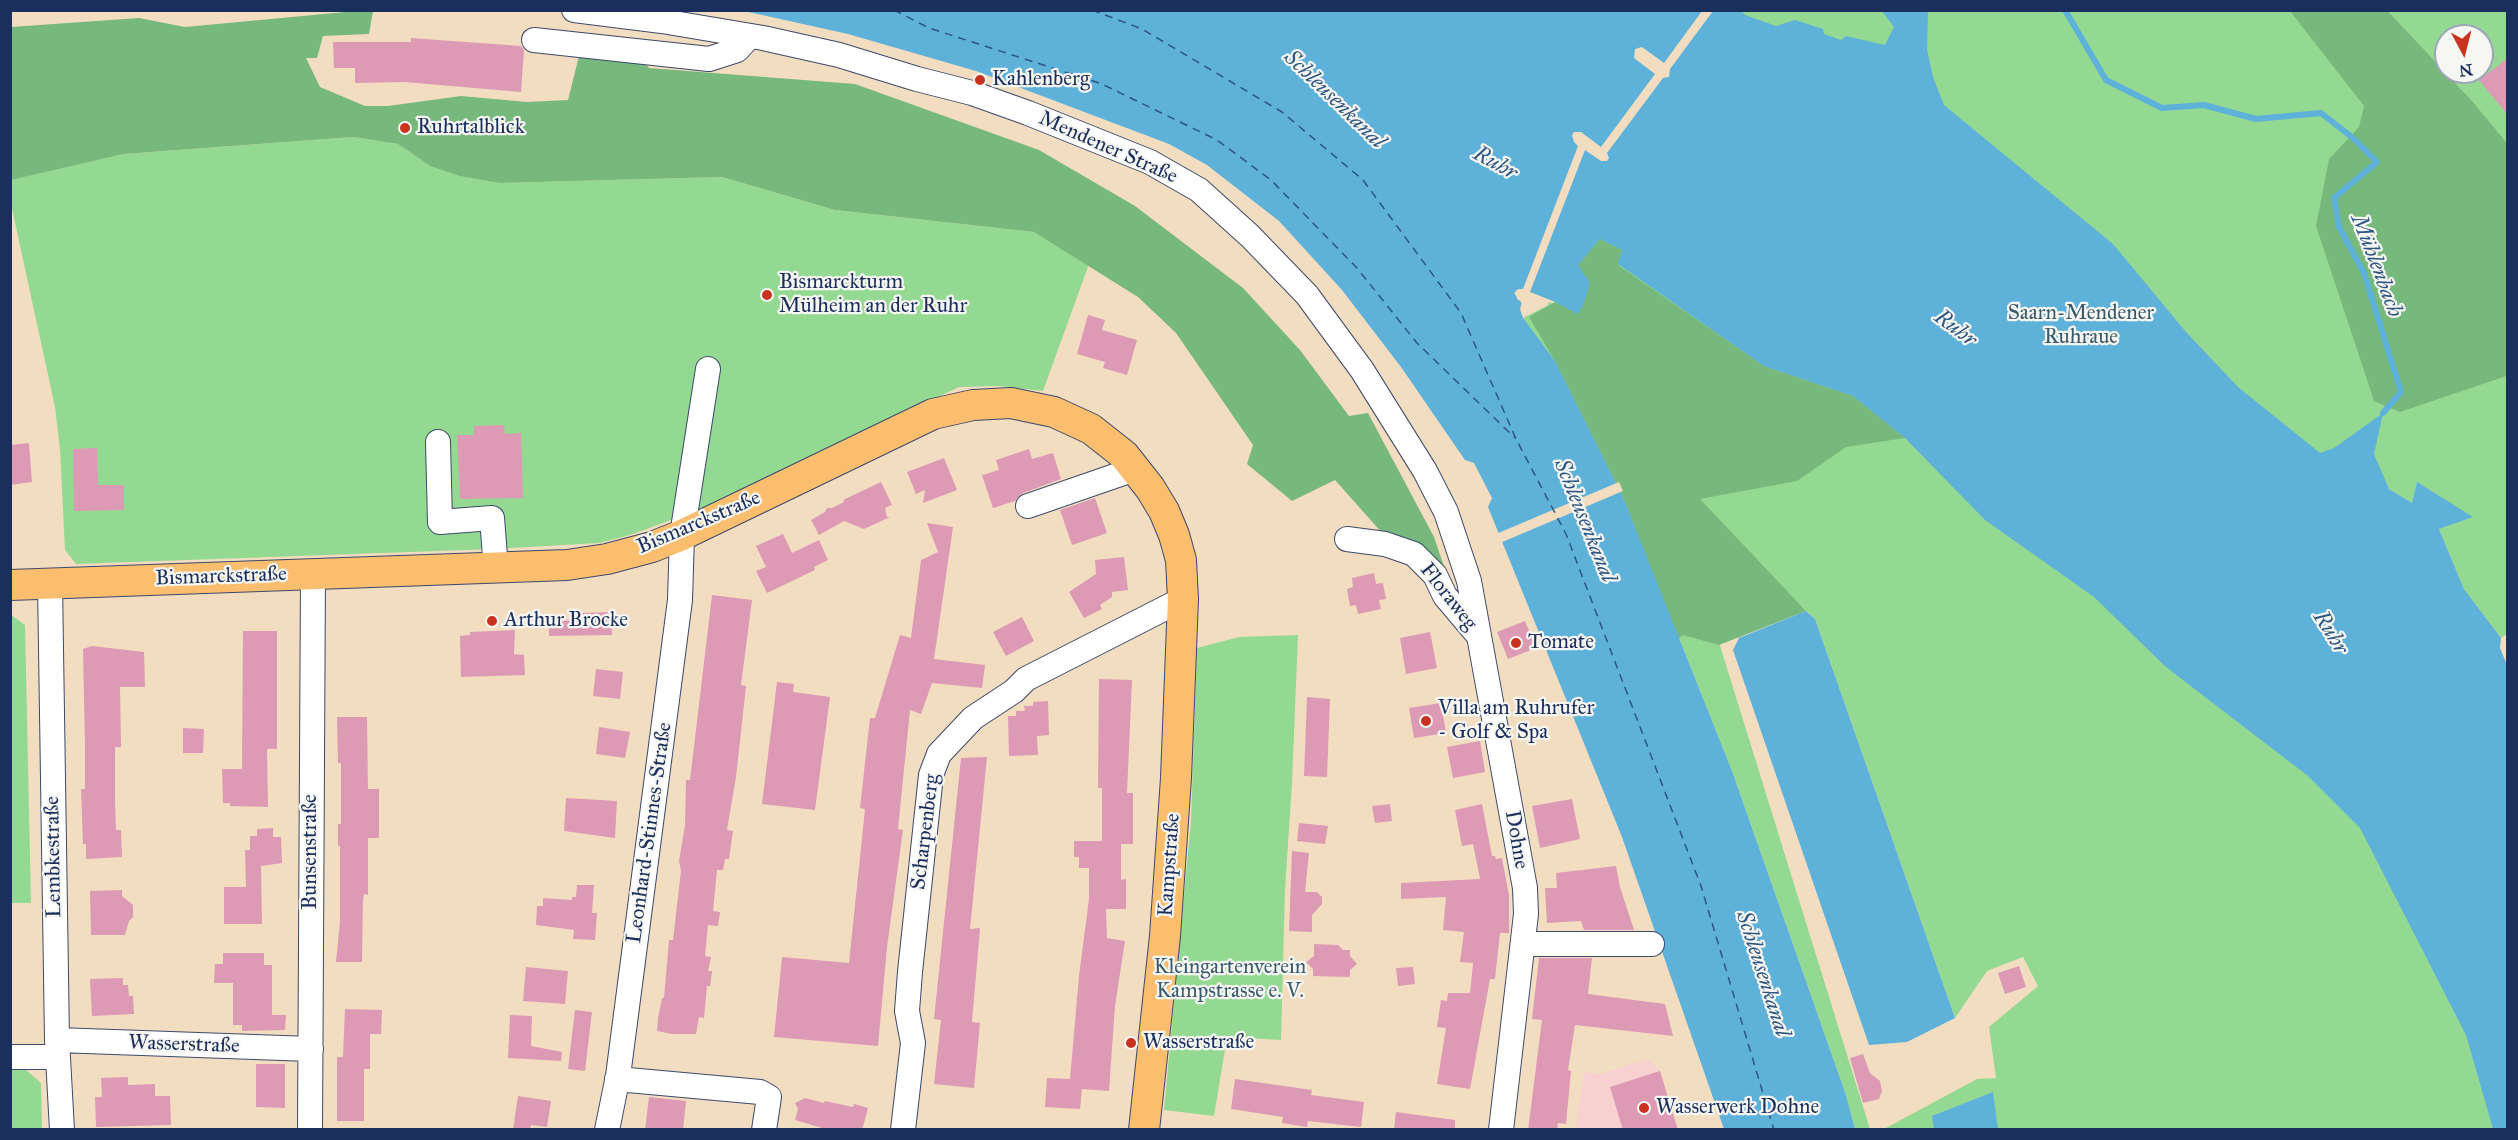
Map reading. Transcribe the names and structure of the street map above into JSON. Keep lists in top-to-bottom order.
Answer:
{
  "streets": {
    "main road": ["Bismarckstraße", "Kampstraße"],
    "street": [
      "Mendener Straße",
      "Floraweg",
      "Scharpenberg",
      "Leonhard-Stinnes-Straße",
      "Dohne",
      "Bunsenstraße",
      "Lembkestraße",
      "Wasserstraße"
    ]
  },
  "crossings": [
    ["Mendener Straße", "Dohne"],
    ["Bismarckstraße", "Scharpenberg"],
    ["Bismarckstraße", "Leonhard-Stinnes-Straße"],
    ["Bismarckstraße", "Bunsenstraße"],
    ["Bismarckstraße", "Lembkestraße"],
    ["Bismarckstraße", "Kampstraße"],
    ["Floraweg", "Dohne"],
    ["Scharpenberg", "Kampstraße"],
    ["Bunsenstraße", "Wasserstraße"],
    ["Lembkestraße", "Wasserstraße"]
  ],
  "water": ["Schleusenkanal", "Ruhr", "Mühlenbach"],
  "parks": ["Saarn-Mendener Ruhraue", "Kleingartenverein Kampstrasse e. V."],
  "places": [
    "Kahlenberg",
    "Ruhrtalblick",
    "Bismarckturm Mülheim an der Ruhr",
    "Arthur Brocke",
    "Tomate",
    "Villa am Ruhrufer - Golf & Spa",
    "Wasserstraße",
    "Wasserwerk Dohne"
  ],
  "north": "bottom"
}
